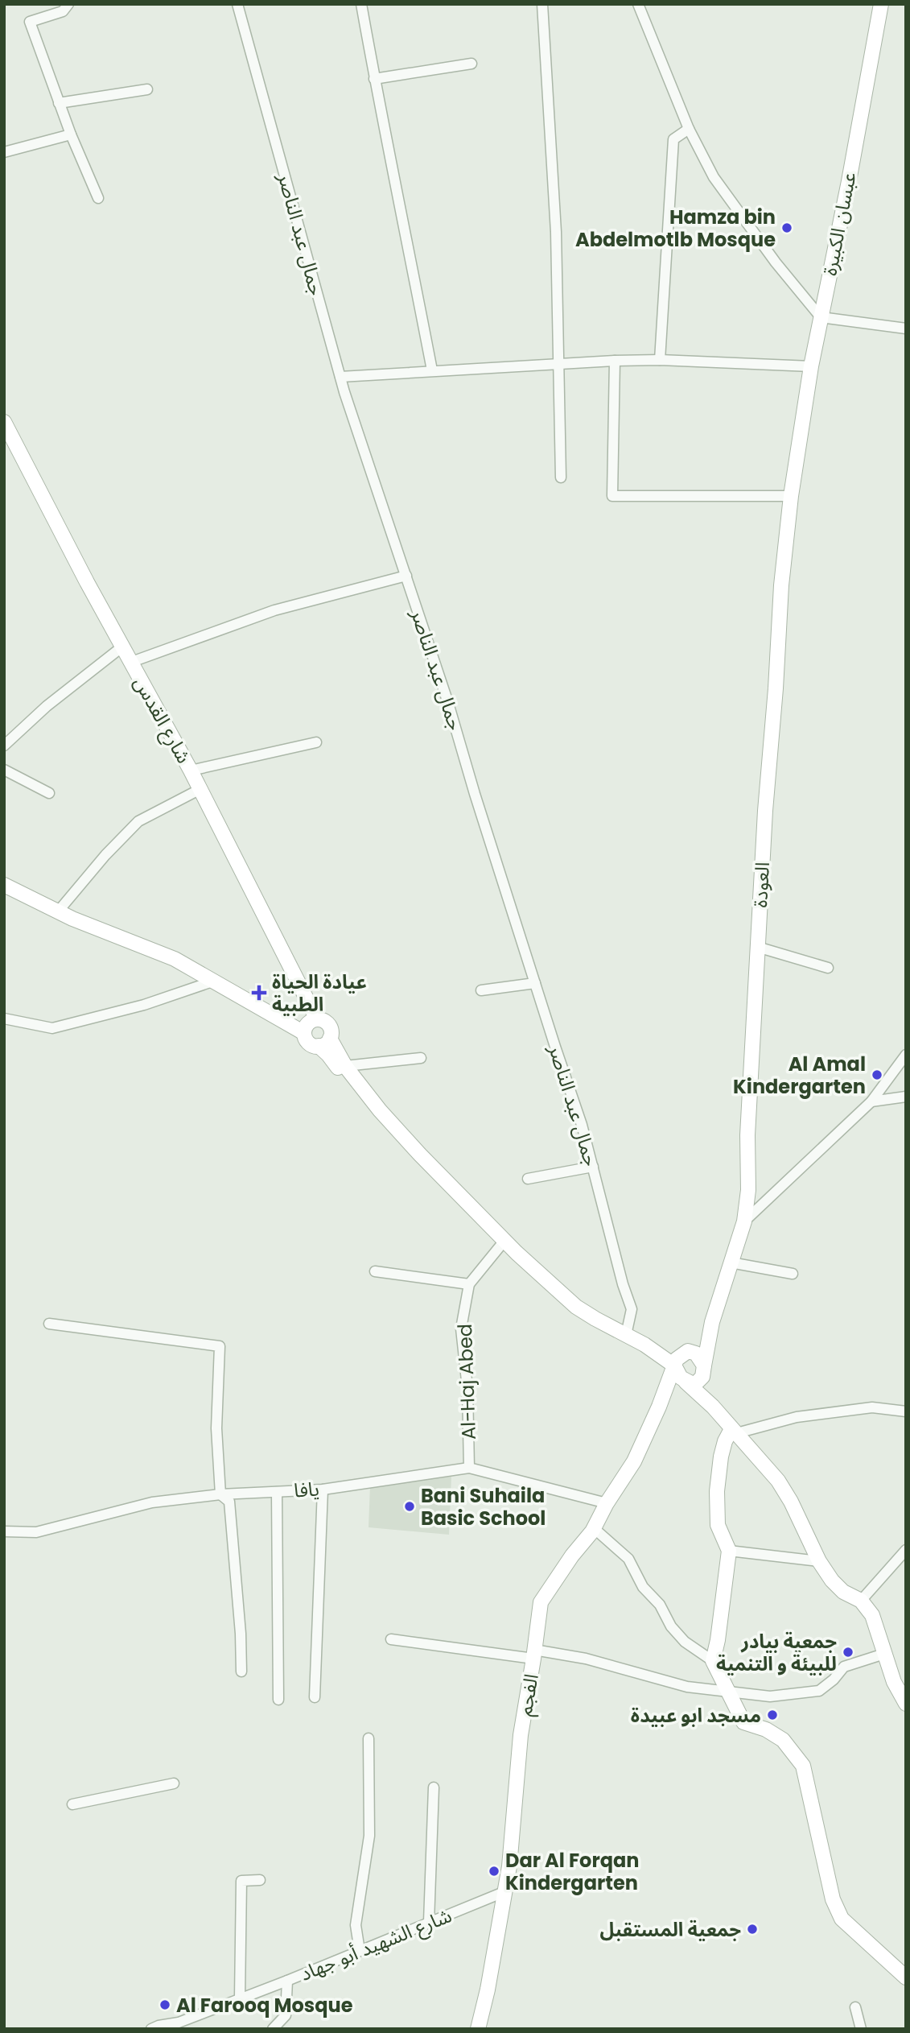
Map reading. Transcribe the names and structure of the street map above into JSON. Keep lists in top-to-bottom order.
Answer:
{
  "streets": {
    "main road": [
      "عبسان الكبيرة",
      "شارع القدس",
      "العودة",
      "الفجم"
    ],
    "street": [
      "جمال عبد الناصر",
      "Al-Haj Abed",
      "يافا",
      "شارع الشهيد أبو جهاد"
    ]
  },
  "crossings": [
    ["عبسان الكبيرة", "العودة"],
    ["العودة", "الفجم"],
    ["Al-Haj Abed", "يافا"],
    ["يافا", "الفجم"],
    ["الفجم", "شارع الشهيد أبو جهاد"]
  ],
  "places": {
    "other": [
      "Hamza bin Abdelmotlb Mosque",
      "Al Amal Kindergarten",
      "Bani Suhaila Basic School",
      "جمعية بيادر للبيئة و التنمية",
      "مسجد ابو عبيدة",
      "Dar Al Forqan Kindergarten",
      "جمعية المستقبل",
      "Al Farooq Mosque"
    ],
    "health": ["عيادة الحياة الطبية"]
  }
}
